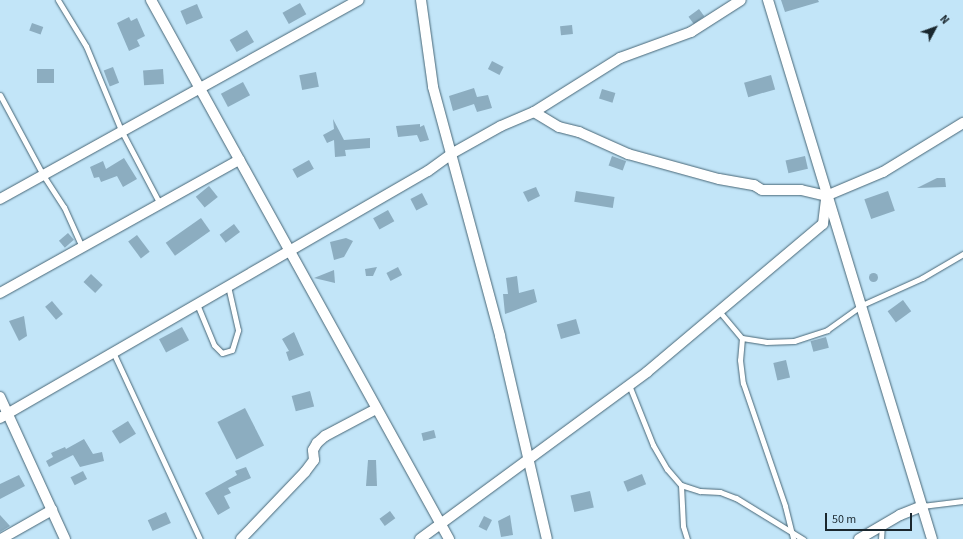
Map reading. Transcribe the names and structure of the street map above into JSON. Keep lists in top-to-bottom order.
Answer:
{
  "scale_bar": "50 m",
  "north": "top right"
}
